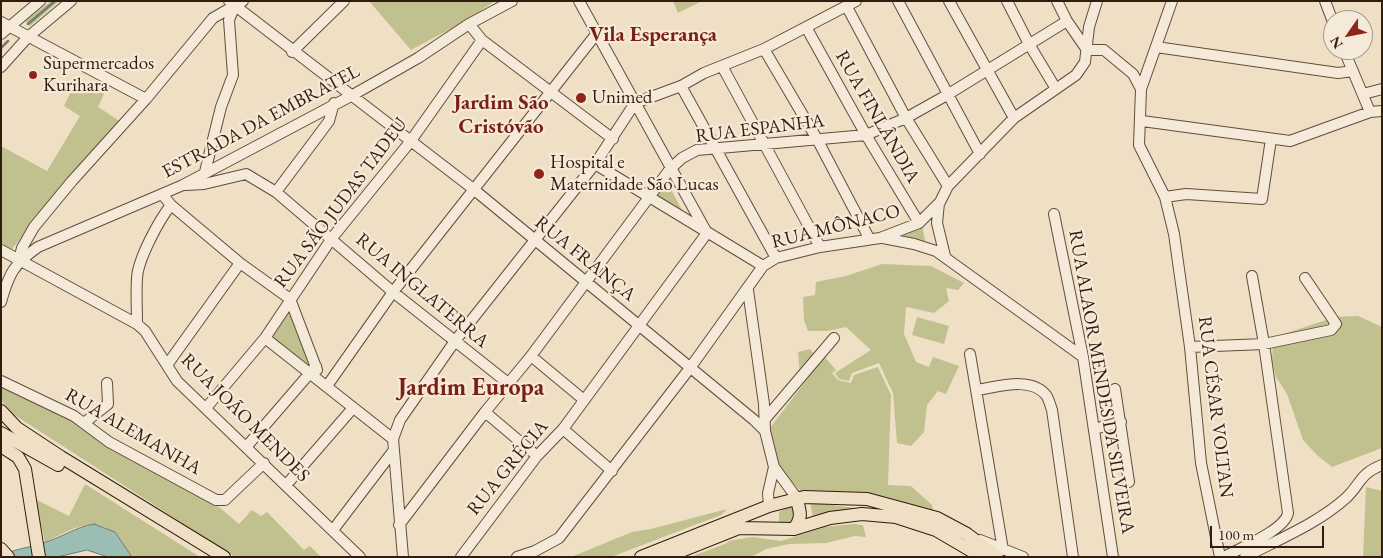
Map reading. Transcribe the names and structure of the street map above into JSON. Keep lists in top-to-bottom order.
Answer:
{
  "streets": {
    "street": [
      "RUA FINLÂNDIA",
      "ESTRADA DA EMBRATEL",
      "RUA ESPANHA",
      "RUA SÃO JUDAS TADEU",
      "RUA MÔNACO",
      "RUA FRANÇA",
      "RUA INGLATERRA",
      "RUA ALAOR MENDES DA SILVEIRA",
      "RUA CÉSAR VOLTAN",
      "RUA JOÃO MENDES",
      "RUA ALEMANHA",
      "RUA GRÉCIA"
    ]
  },
  "crossings": [
    ["RUA FINLÂNDIA", "RUA ESPANHA"],
    ["RUA FINLÂNDIA", "RUA MÔNACO"],
    ["ESTRADA DA EMBRATEL", "RUA FRANÇA"],
    ["ESTRADA DA EMBRATEL", "RUA INGLATERRA"],
    ["ESTRADA DA EMBRATEL", "RUA JOÃO MENDES"],
    ["RUA ESPANHA", "RUA FRANÇA"],
    ["RUA ESPANHA", "RUA INGLATERRA"],
    ["RUA SÃO JUDAS TADEU", "RUA FRANÇA"],
    ["RUA SÃO JUDAS TADEU", "RUA INGLATERRA"],
    ["RUA SÃO JUDAS TADEU", "RUA JOÃO MENDES"],
    ["RUA MÔNACO", "RUA FRANÇA"],
    ["RUA FRANÇA", "RUA GRÉCIA"],
    ["RUA JOÃO MENDES", "RUA ALEMANHA"]
  ],
  "districts": ["Vila Esperança", "Jardim São Cristóvão", "Jardim Europa"],
  "places": ["Supermercados Kurihara", "Unimed", "Hospital e Maternidade São Lucas"],
  "scale_bar": "100 m",
  "north": "bottom left"
}
